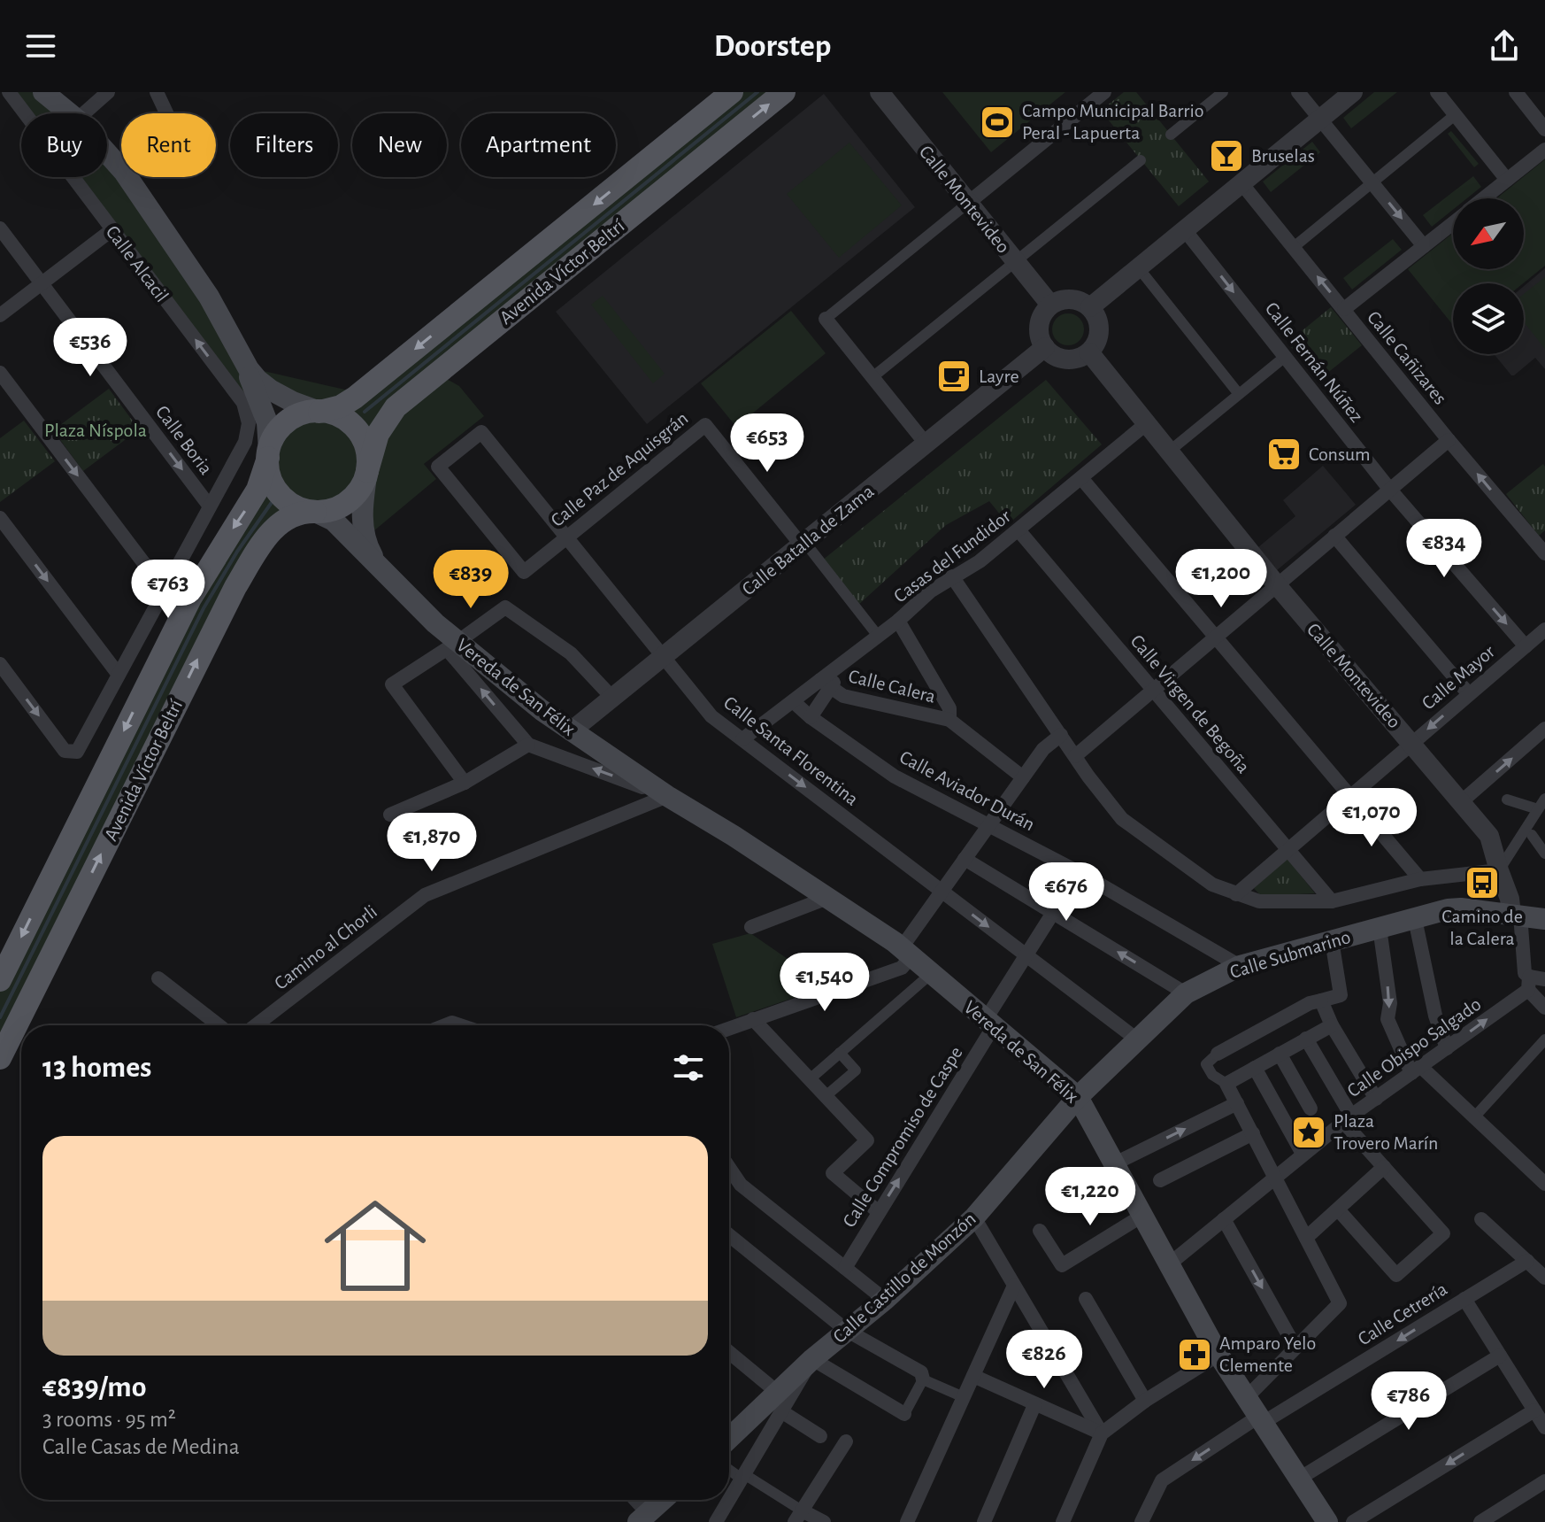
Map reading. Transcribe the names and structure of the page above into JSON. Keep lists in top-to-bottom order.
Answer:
{
  "streets": {
    "main road": [
      "Calle Alcacil",
      "Avenida Víctor Beltrí",
      "Vereda de San Félix",
      "Calle Submarino",
      "Calle Castillo de Monzón"
    ],
    "street": [
      "Calle Montevideo",
      "Calle Cañizares",
      "Calle Fernán Núñez",
      "Calle Boria",
      "Calle Paz de Aquisgrán",
      "Calle Batalla de Zama",
      "Casas del Fundidor",
      "Calle Mayor",
      "Calle Calera",
      "Calle Virgen de Begoña",
      "Calle Santa Florentina",
      "Calle Aviador Durán",
      "Camino al Chorli",
      "Calle Obispo Salgado",
      "Calle Compromiso de Caspe",
      "Calle Cetrería"
    ]
  },
  "crossings": [
    ["Calle Montevideo", "Calle Batalla de Zama"],
    ["Calle Montevideo", "Casas del Fundidor"],
    ["Calle Montevideo", "Calle Mayor"],
    ["Calle Montevideo", "Calle Submarino"],
    ["Calle Alcacil", "Calle Boria"],
    ["Avenida Víctor Beltrí", "Vereda de San Félix"],
    ["Calle Fernán Núñez", "Calle Mayor"],
    ["Calle Paz de Aquisgrán", "Calle Batalla de Zama"],
    ["Calle Paz de Aquisgrán", "Calle Santa Florentina"],
    ["Calle Batalla de Zama", "Vereda de San Félix"],
    ["Calle Batalla de Zama", "Calle Santa Florentina"],
    ["Casas del Fundidor", "Calle Calera"],
    ["Casas del Fundidor", "Calle Virgen de Begoña"],
    ["Casas del Fundidor", "Calle Santa Florentina"],
    ["Casas del Fundidor", "Calle Aviador Durán"],
    ["Calle Mayor", "Calle Virgen de Begoña"],
    ["Vereda de San Félix", "Camino al Chorli"],
    ["Vereda de San Félix", "Calle Submarino"],
    ["Vereda de San Félix", "Calle Obispo Salgado"],
    ["Vereda de San Félix", "Calle Compromiso de Caspe"],
    ["Vereda de San Félix", "Calle Castillo de Monzón"],
    ["Vereda de San Félix", "Calle Cetrería"],
    ["Calle Santa Florentina", "Calle Submarino"],
    ["Calle Santa Florentina", "Calle Compromiso de Caspe"],
    ["Calle Aviador Durán", "Calle Submarino"],
    ["Calle Aviador Durán", "Calle Compromiso de Caspe"],
    ["Calle Submarino", "Calle Castillo de Monzón"]
  ],
  "one_way": ["Calle Alcacil"],
  "parks": ["Plaza Níspola"],
  "places": {
    "sports": ["Campo Municipal Barrio Peral - Lapuerta"],
    "bar": ["Bruselas"],
    "cafe": ["Layre"],
    "supermarket": ["Consum"],
    "bus stop": ["Camino de la Calera"],
    "place": ["Plaza Trovero Marín"],
    "pharmacy": ["Amparo Yelo Clemente"]
  },
  "north": "bottom left",
  "page": {
    "header": "Doorstep",
    "chip": [
      "Buy",
      "Rent",
      "Filters",
      "New",
      "Apartment"
    ],
    "price": [
      "€536",
      "€653",
      "€834",
      "€1,200",
      "€839",
      "€763",
      "€1,070",
      "€1,870",
      "€676",
      "€1,540",
      "€1,220",
      "€826",
      "€786"
    ],
    "heading": "13 homes",
    "list": [
      {
        "name": "€839/mo",
        "note": "3 rooms · 95 m² · Calle Casas de Medina"
      }
    ]
  }
}
